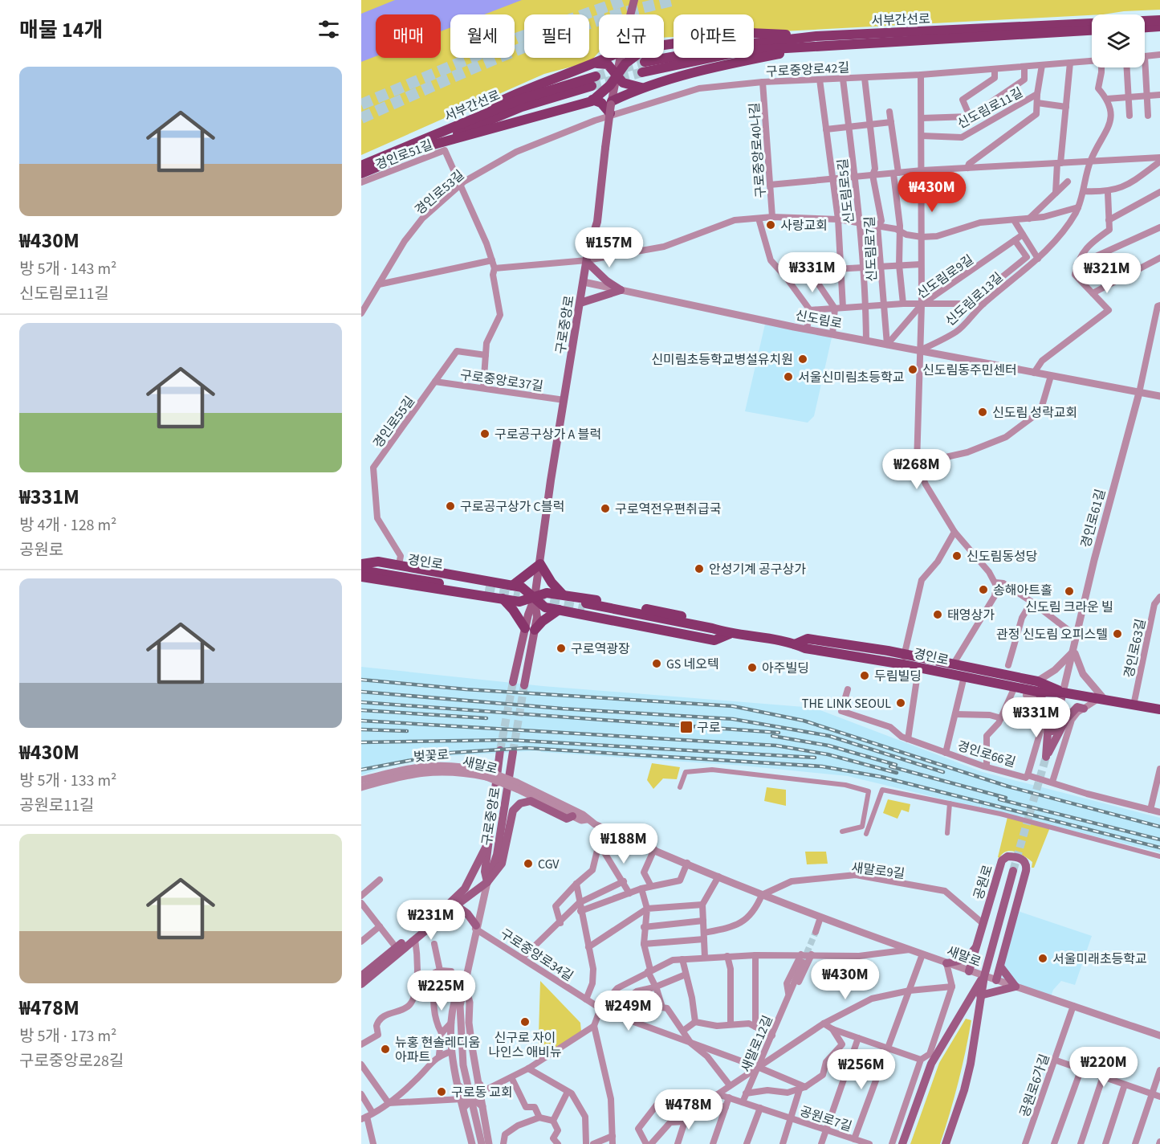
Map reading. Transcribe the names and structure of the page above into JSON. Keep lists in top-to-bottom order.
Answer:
{
  "streets": {
    "main road": [
      "서부간선로",
      "구로중앙로",
      "경인로",
      "공원로"
    ],
    "street": [
      "구로중앙로42길",
      "신도림로11길",
      "구로중앙로40나길",
      "경인로51길",
      "신도림로5길",
      "경인로53길",
      "신도림로7길",
      "신도림로9길",
      "신도림로13길",
      "신도림로",
      "구로중앙로37길",
      "경인로55길",
      "경인로61길",
      "경인로63길",
      "경인로66길",
      "벚꽃로",
      "새말로",
      "새말로9길",
      "구로중앙로34길",
      "새말로12길",
      "공원로6가길",
      "공원로7길"
    ]
  },
  "crossings": [
    ["구로중앙로42길", "신도림로11길"],
    ["구로중앙로42길", "구로중앙로40나길"],
    ["구로중앙로42길", "신도림로5길"],
    ["구로중앙로42길", "경인로53길"],
    ["구로중앙로42길", "신도림로7길"],
    ["경인로51길", "경인로53길"],
    ["신도림로5길", "신도림로"],
    ["신도림로7길", "신도림로9길"],
    ["신도림로7길", "신도림로"],
    ["신도림로9길", "신도림로"],
    ["신도림로13길", "신도림로"],
    ["신도림로", "구로중앙로"],
    ["신도림로", "경인로61길"],
    ["구로중앙로", "구로중앙로37길"],
    ["구로중앙로", "구로중앙로34길"],
    ["구로중앙로37길", "경인로55길"],
    ["경인로61길", "경인로"],
    ["경인로", "경인로63길"],
    ["벚꽃로", "새말로"],
    ["새말로", "새말로9길"],
    ["새말로", "공원로"],
    ["새말로", "공원로6가길"],
    ["새말로", "공원로7길"],
    ["새말로9길", "공원로"],
    ["구로중앙로34길", "새말로12길"],
    ["구로중앙로34길", "공원로7길"],
    ["새말로12길", "공원로7길"]
  ],
  "places": {
    "other": [
      "사랑교회",
      "신미림초등학교병설유치원",
      "신도림동주민센터",
      "서울신미림초등학교",
      "신도림 성락교회",
      "구로공구상가 A 블럭",
      "구로공구상가 C블럭",
      "구로역전우편취급국",
      "신도림동성당",
      "안성기계 공구상가",
      "송해아트홀",
      "신도림 크라운 빌",
      "태영상가",
      "관정 신도림 오피스텔",
      "구로역광장",
      "GS 네오텍",
      "아주빌딩",
      "두림빌딩",
      "THE LINK SEOUL",
      "CGV",
      "서울미래초등학교",
      "신구로 자이 나인스 애비뉴",
      "뉴홍 현솔레디움 아파트",
      "구로동 교회"
    ],
    "transit": ["구로"]
  },
  "page": {
    "heading": "매물 14개",
    "chip": [
      "매매",
      "월세",
      "필터",
      "신규",
      "아파트"
    ],
    "list": [
      {
        "name": "₩430M",
        "note": "방 5개 · 143 m² · 신도림로11길"
      },
      {
        "name": "₩331M",
        "note": "방 4개 · 128 m² · 공원로"
      },
      {
        "name": "₩430M",
        "note": "방 5개 · 133 m² · 공원로11길"
      },
      {
        "name": "₩478M",
        "note": "방 5개 · 173 m² · 구로중앙로28길"
      }
    ],
    "price": [
      "₩430M",
      "₩157M",
      "₩331M",
      "₩321M",
      "₩268M",
      "₩331M",
      "₩188M",
      "₩231M",
      "₩430M",
      "₩225M",
      "₩249M",
      "₩220M",
      "₩256M",
      "₩478M"
    ]
  }
}
